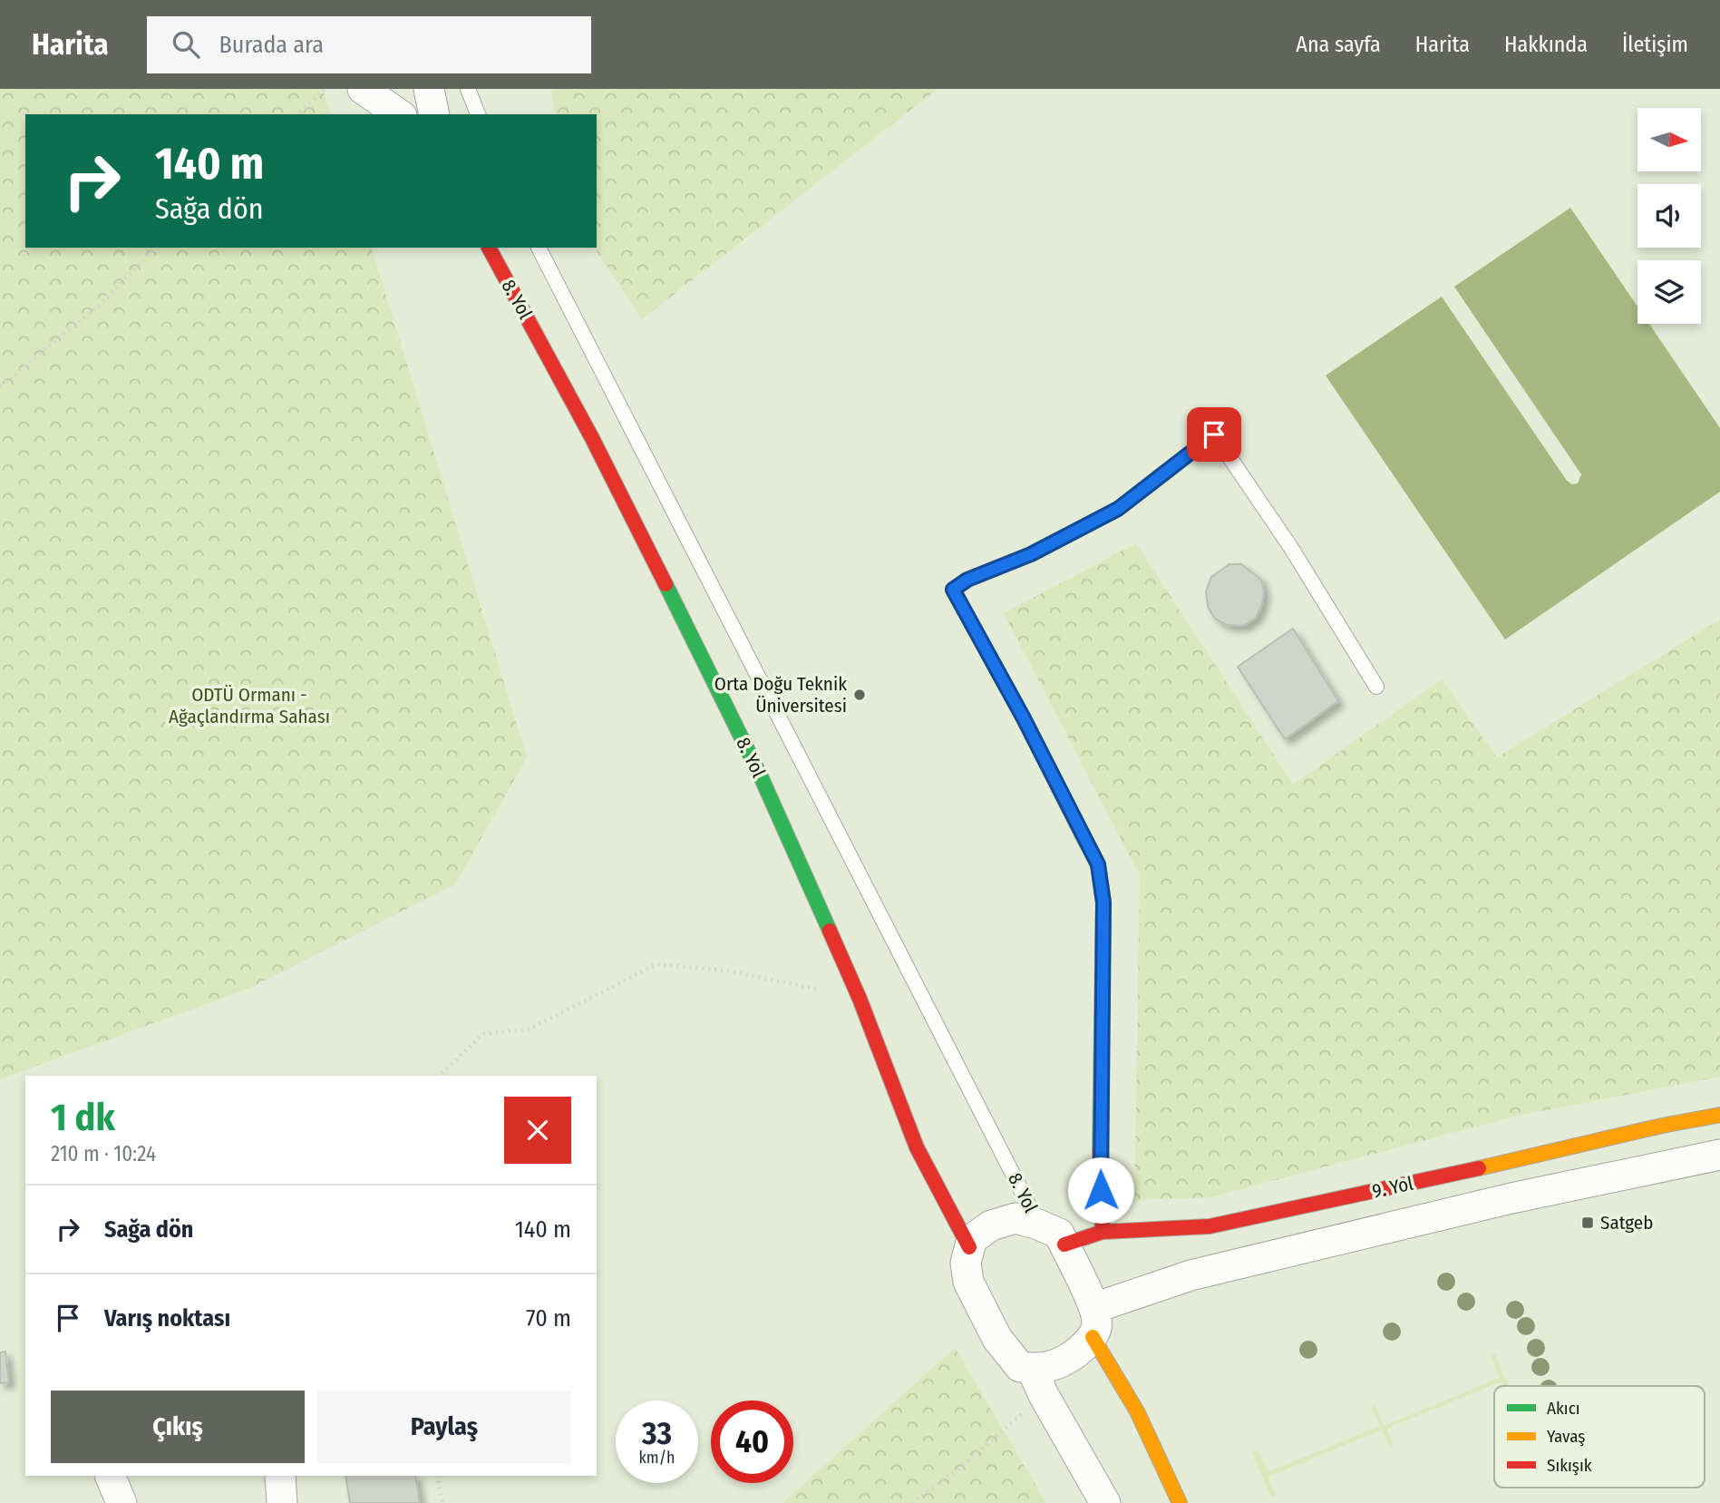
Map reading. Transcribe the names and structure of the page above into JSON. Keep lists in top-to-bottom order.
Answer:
{
  "streets": {
    "street": ["8. Yol", "9. Yol"]
  },
  "crossings": [
    ["8. Yol", "9. Yol"]
  ],
  "parks": ["ODTÜ Ormanı - Ağaçlandırma Sahası"],
  "places": {
    "other": ["Orta Doğu Teknik Üniversitesi"],
    "transit": ["Satgeb"]
  },
  "legend": ["Akıcı", "Yavaş", "Sıkışık"],
  "north": "right",
  "page": {
    "header": "Harita",
    "search": "Burada ara",
    "nav": [
      "Ana sayfa",
      "Harita",
      "Hakkında",
      "İletişim"
    ],
    "turn": ["140 m", "Sağa dön"],
    "heading": ["1 dk", "210 m · 10:24"],
    "list": [
      {
        "name": "Sağa dön",
        "value": "140 m"
      },
      {
        "name": "Varış noktası",
        "value": "70 m"
      }
    ],
    "buttons": ["Çıkış", "Paylaş"],
    "speed": "33 km/h",
    "limit": "40"
  }
}
